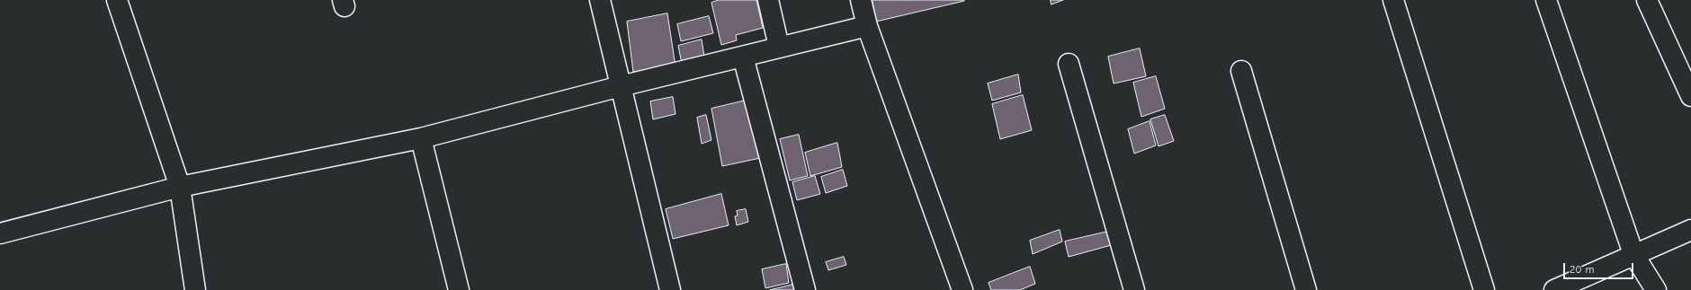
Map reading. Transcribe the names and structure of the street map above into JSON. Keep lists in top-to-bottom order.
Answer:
{
  "scale_bar": "20 m"
}
